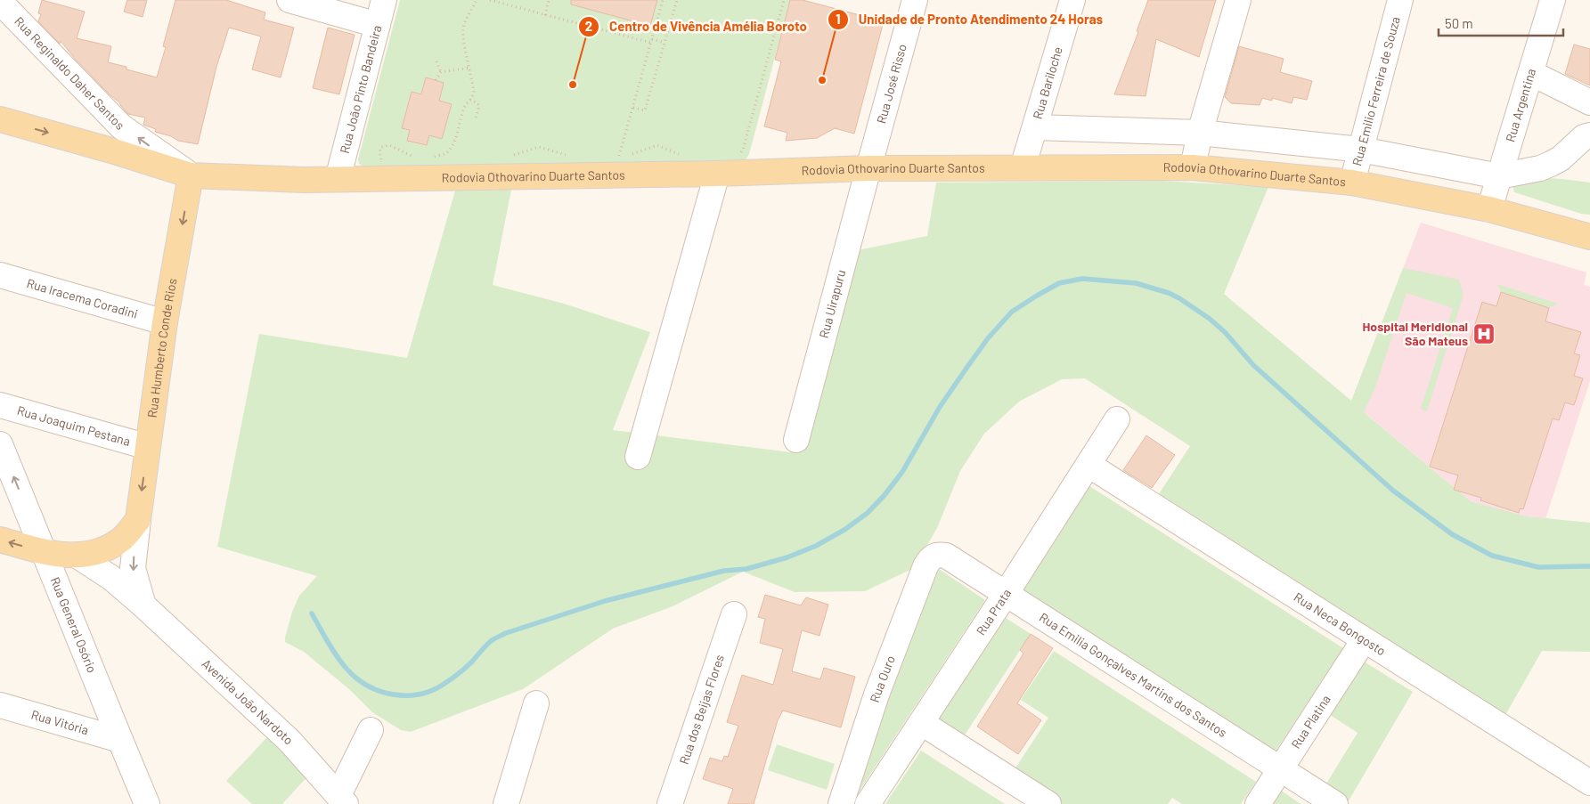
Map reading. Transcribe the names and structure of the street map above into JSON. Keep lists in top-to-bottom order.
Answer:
{
  "streets": {
    "main road": ["Rodovia Othovarino Duarte Santos", "Rua Humberto Conde Rios"],
    "street": [
      "Rua Reginaldo Daher Santos",
      "Rua Bariloche",
      "Rua José Risso",
      "Rua João Pinto Bandeira",
      "Rua Emilio Ferreira de Souza",
      "Rua Argentina",
      "Rua Iracema Coradini",
      "Rua Uirapuru",
      "Rua Joaquim Pestana",
      "Rua Prata",
      "Rua General Osório",
      "Rua Neca Bongosto",
      "Rua Emilia Gonçalves Martins dos Santos",
      "Rua Ouro",
      "Avenida João Nardoto",
      "Rua dos Beijas Flores",
      "Rua Platina",
      "Rua Vitória"
    ]
  },
  "crossings": [
    ["Rua Reginaldo Daher Santos", "Rodovia Othovarino Duarte Santos"],
    ["Rua Bariloche", "Rodovia Othovarino Duarte Santos"],
    ["Rua José Risso", "Rodovia Othovarino Duarte Santos"],
    ["Rua José Risso", "Rua Uirapuru"],
    ["Rua João Pinto Bandeira", "Rodovia Othovarino Duarte Santos"],
    ["Rua Emilio Ferreira de Souza", "Rodovia Othovarino Duarte Santos"],
    ["Rua Argentina", "Rodovia Othovarino Duarte Santos"],
    ["Rodovia Othovarino Duarte Santos", "Rua Uirapuru"],
    ["Rodovia Othovarino Duarte Santos", "Rua Humberto Conde Rios"],
    ["Rua Iracema Coradini", "Rua Humberto Conde Rios"],
    ["Rua Humberto Conde Rios", "Rua Joaquim Pestana"],
    ["Rua Humberto Conde Rios", "Avenida João Nardoto"],
    ["Rua Prata", "Rua Neca Bongosto"],
    ["Rua Prata", "Rua Emilia Gonçalves Martins dos Santos"],
    ["Rua General Osório", "Rua Vitória"],
    ["Rua Neca Bongosto", "Rua Platina"],
    ["Rua Emilia Gonçalves Martins dos Santos", "Rua Ouro"],
    ["Rua Emilia Gonçalves Martins dos Santos", "Rua Platina"]
  ],
  "one_way": ["Rua Humberto Conde Rios"],
  "places": {
    "other": ["Unidade de Pronto Atendimento 24 Horas", "Centro de Vivência Amélia Boroto"],
    "hospital": ["Hospital Meridional São Mateus"]
  },
  "scale_bar": "50 m"
}
